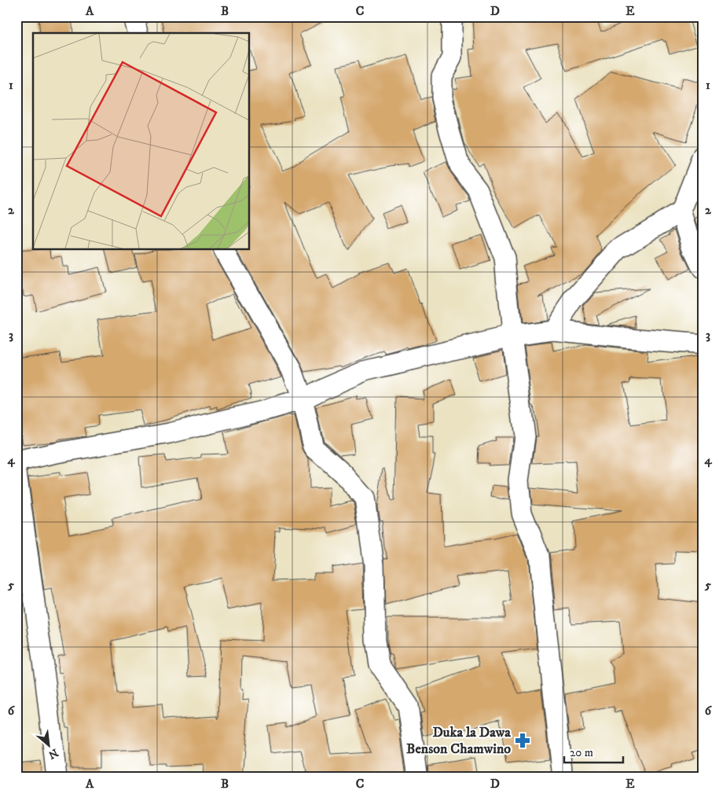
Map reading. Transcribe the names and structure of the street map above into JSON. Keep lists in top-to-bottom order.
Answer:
{
  "places": {
    "pharmacy": ["Duka la Dawa Benson Chamwino"]
  },
  "scale_bar": "20 m",
  "north": "bottom right",
  "grid": {
    "columns": [
      "A",
      "B",
      "C",
      "D",
      "E"
    ],
    "rows": [
      "1",
      "2",
      "3",
      "4",
      "5",
      "6"
    ]
  }
}
